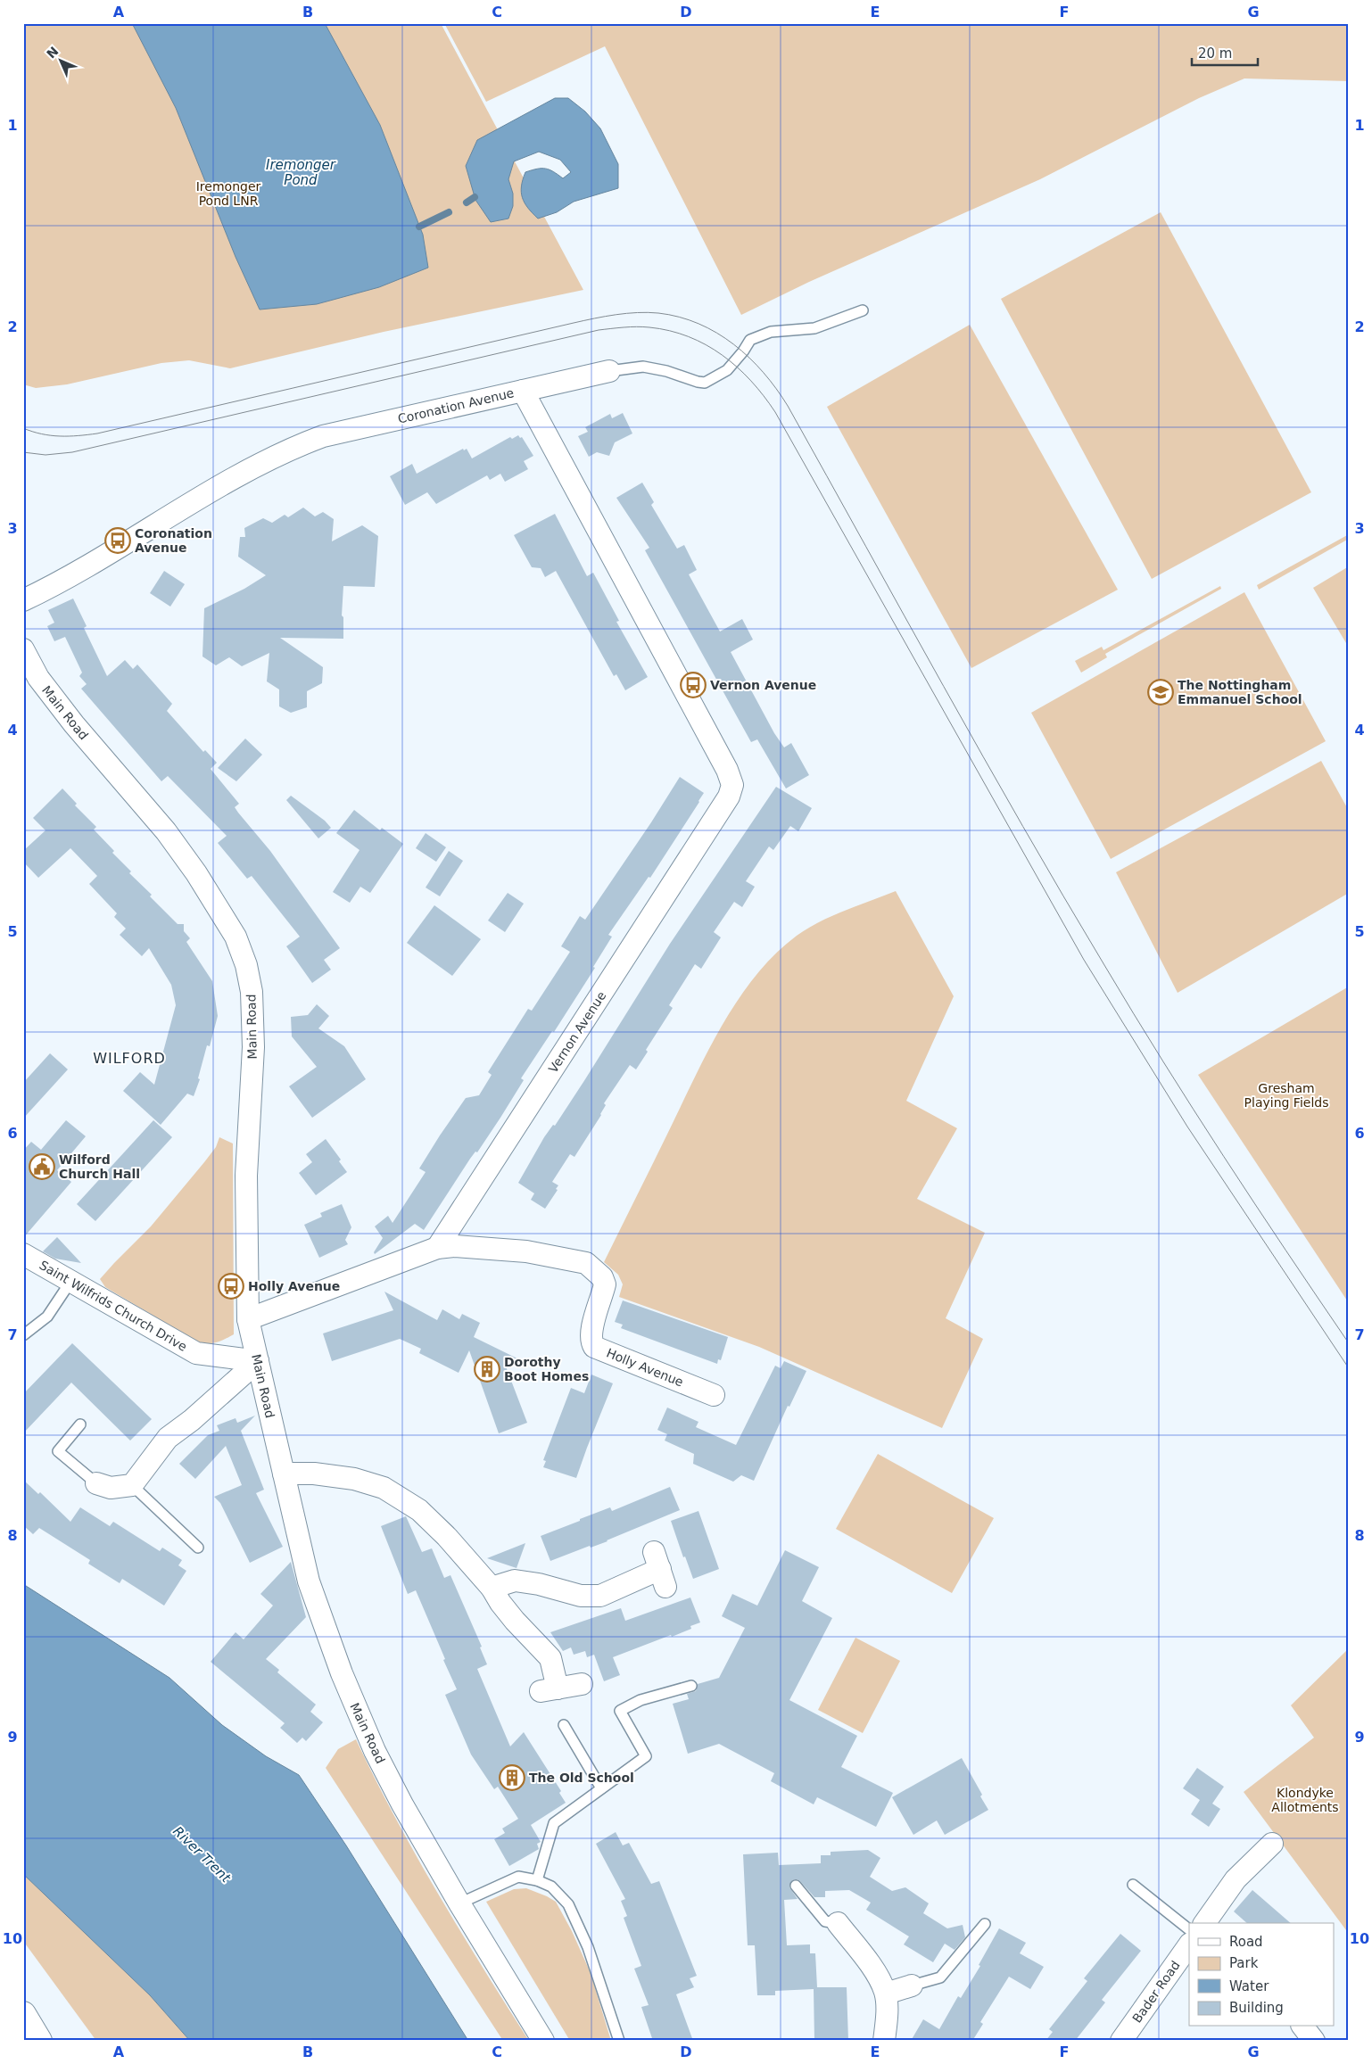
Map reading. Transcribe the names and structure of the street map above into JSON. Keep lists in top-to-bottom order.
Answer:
{
  "streets": {
    "street": [
      "Coronation Avenue",
      "Main Road",
      "Vernon Avenue",
      "Saint Wilfrids Church Drive",
      "Holly Avenue",
      "Bader Road"
    ]
  },
  "crossings": [
    ["Coronation Avenue", "Vernon Avenue"],
    ["Main Road", "Saint Wilfrids Church Drive"],
    ["Main Road", "Holly Avenue"],
    ["Vernon Avenue", "Holly Avenue"]
  ],
  "districts": ["WILFORD"],
  "water": ["Iremonger Pond", "River Trent"],
  "parks": ["Iremonger Pond LNR", "Gresham Playing Fields", "Klondyke Allotments"],
  "places": {
    "bus stop": ["Coronation Avenue", "Vernon Avenue", "Holly Avenue"],
    "school or university": ["The Nottingham Emmanuel School"],
    "public building": ["Wilford Church Hall"],
    "building": ["Dorothy Boot Homes", "The Old School"]
  },
  "legend": [
    "Road",
    "Park",
    "Water",
    "Building"
  ],
  "scale_bar": "20 m",
  "north": "top left",
  "grid": {
    "columns": [
      "A",
      "B",
      "C",
      "D",
      "E",
      "F",
      "G"
    ],
    "rows": [
      "1",
      "2",
      "3",
      "4",
      "5",
      "6",
      "7",
      "8",
      "9",
      "10"
    ]
  }
}
